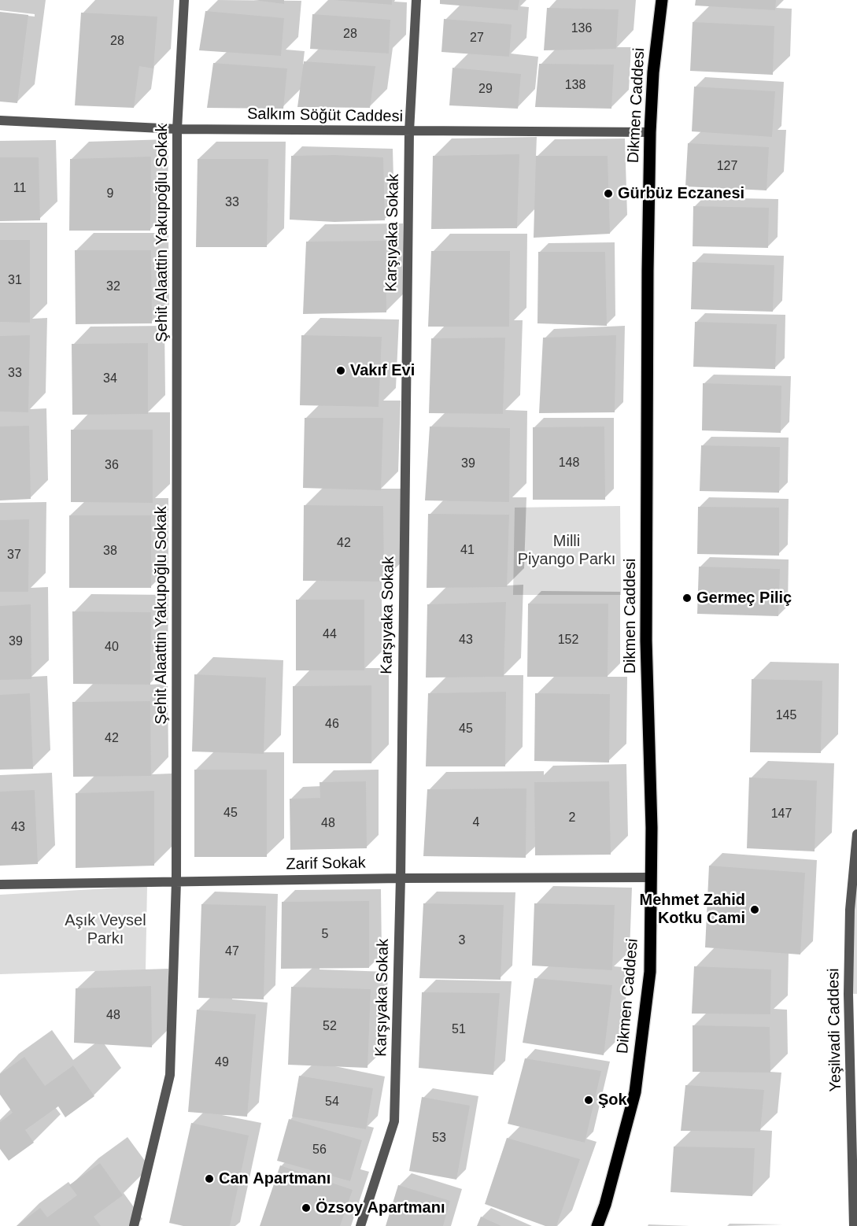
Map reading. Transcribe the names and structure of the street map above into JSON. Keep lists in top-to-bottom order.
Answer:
{
  "streets": {
    "main road": ["Dikmen Caddesi"],
    "street": [
      "Salkım Söğüt Caddesi",
      "Şehit Alaattin Yakupoğlu Sokak",
      "Karşıyaka Sokak",
      "Zarif Sokak",
      "Yeşilvadi Caddesi"
    ]
  },
  "crossings": [
    ["Dikmen Caddesi", "Salkım Söğüt Caddesi"],
    ["Dikmen Caddesi", "Zarif Sokak"],
    ["Salkım Söğüt Caddesi", "Şehit Alaattin Yakupoğlu Sokak"],
    ["Salkım Söğüt Caddesi", "Karşıyaka Sokak"],
    ["Şehit Alaattin Yakupoğlu Sokak", "Zarif Sokak"],
    ["Karşıyaka Sokak", "Zarif Sokak"]
  ],
  "parks": ["Milli Piyango Parkı", "Aşık Veysel Parkı"],
  "places": [
    "Gürbüz Eczanesi",
    "Vakıf Evi",
    "Germeç Piliç",
    "Mehmet Zahid Kotku Cami",
    "Şok",
    "Can Apartmanı",
    "Özsoy Apartmanı"
  ],
  "house_numbers": [
    "136",
    "28",
    "27",
    "28",
    "138",
    "29",
    "127",
    "11",
    "9",
    "33",
    "31",
    "32",
    "33",
    "34",
    "148",
    "39",
    "36",
    "42",
    "41",
    "38",
    "37",
    "44",
    "43",
    "152",
    "39",
    "40",
    "145",
    "46",
    "45",
    "42",
    "45",
    "147",
    "2",
    "4",
    "48",
    "43",
    "5",
    "3",
    "47",
    "48",
    "52",
    "51",
    "49",
    "54",
    "53",
    "56"
  ]
}
